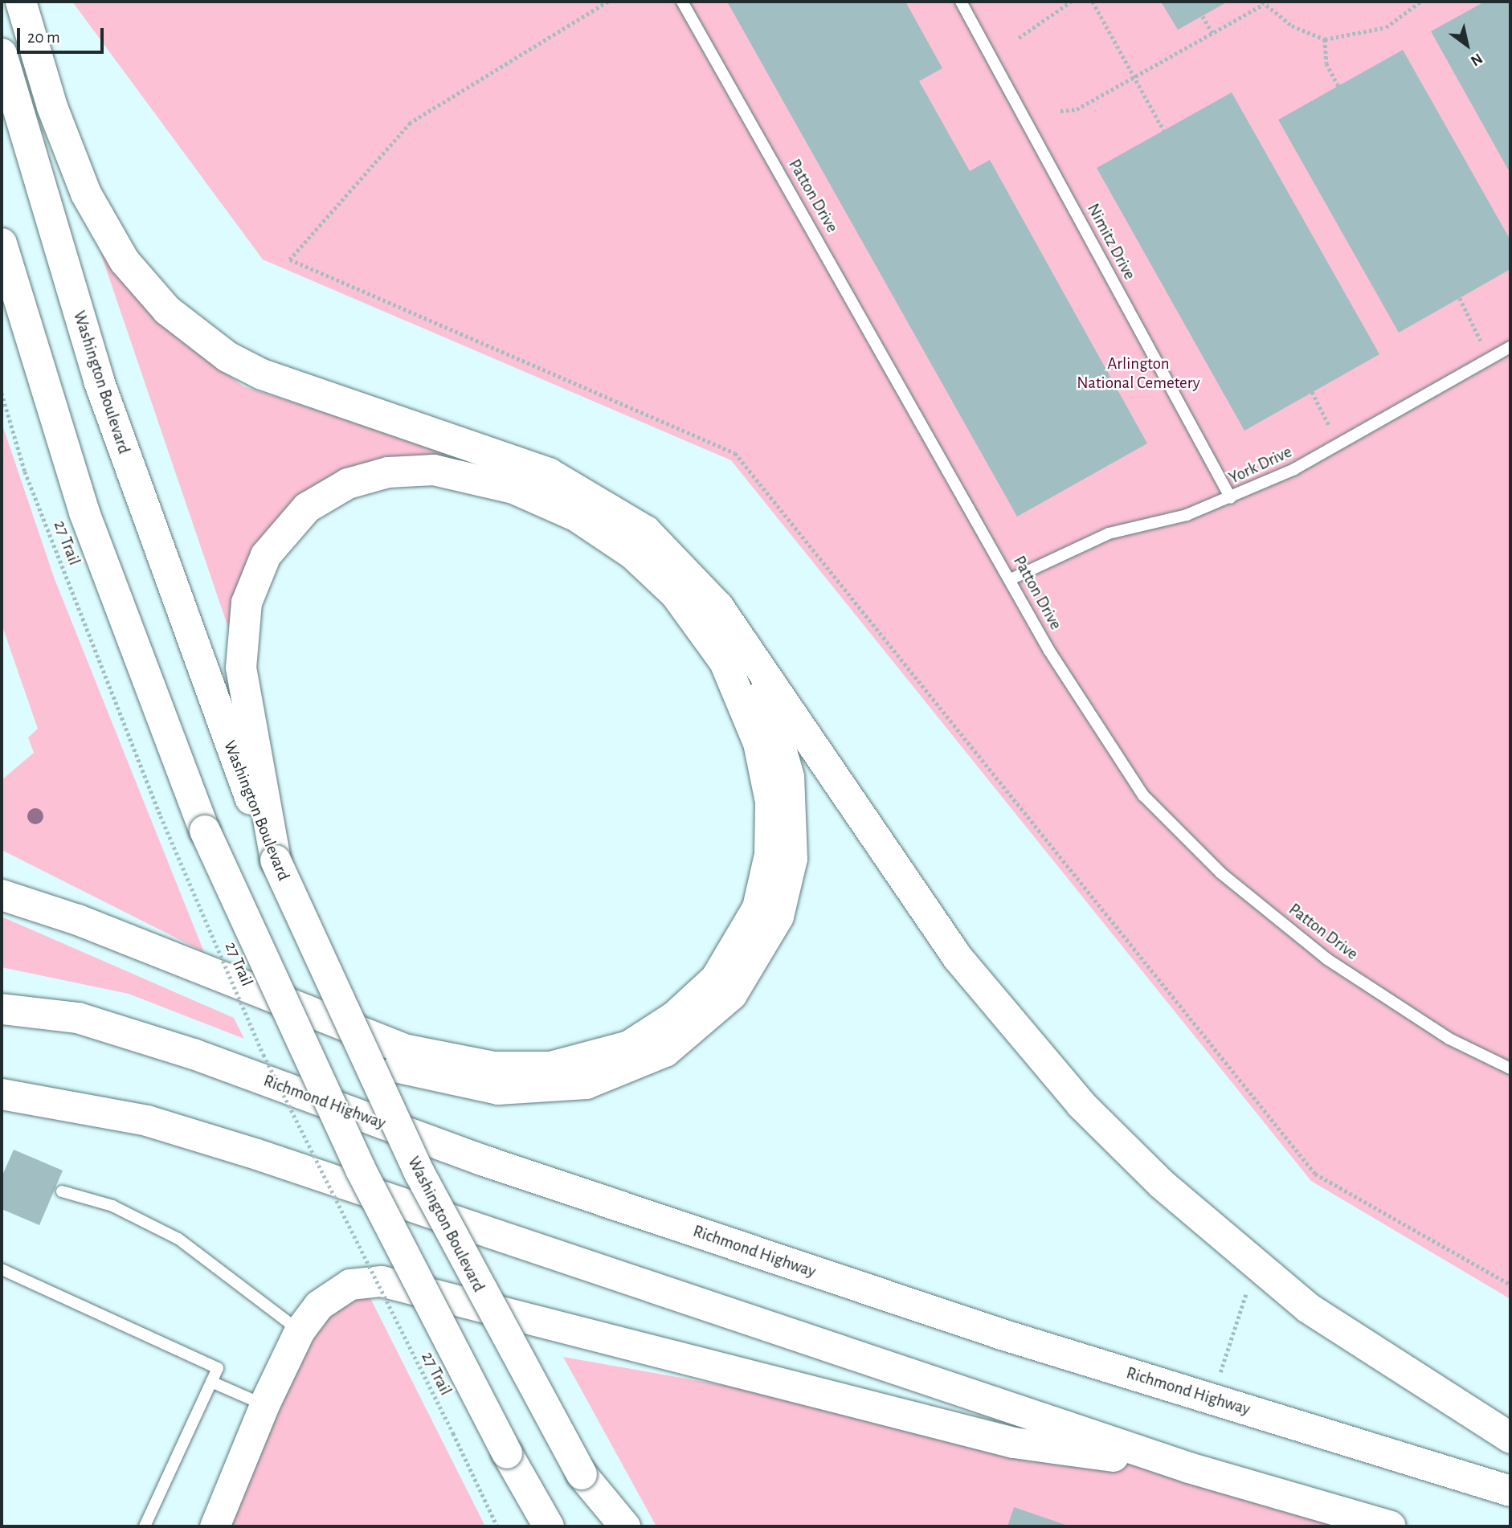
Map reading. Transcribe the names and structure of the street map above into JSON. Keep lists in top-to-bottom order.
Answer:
{
  "streets": {
    "highway": ["Washington Boulevard", "Richmond Highway"],
    "lane": ["Patton Drive", "Nimitz Drive", "York Drive"],
    "path": ["27 Trail"]
  },
  "crossings": [
    ["Patton Drive", "York Drive"],
    ["Nimitz Drive", "York Drive"]
  ],
  "parks": ["Arlington National Cemetery"],
  "scale_bar": "20 m",
  "north": "bottom right"
}
